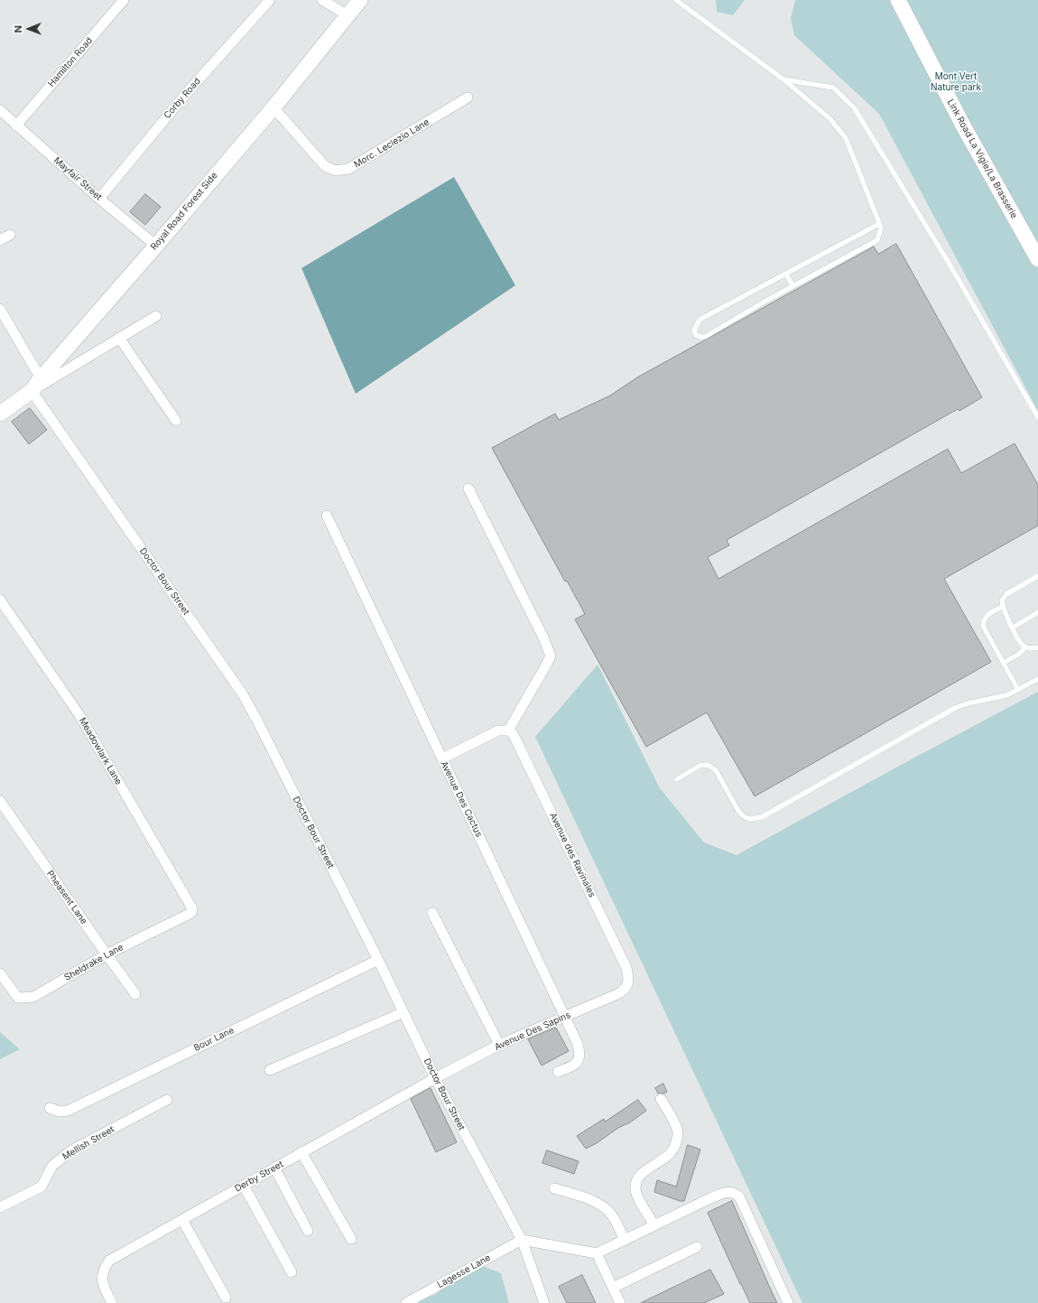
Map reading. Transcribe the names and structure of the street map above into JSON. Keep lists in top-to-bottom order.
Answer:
{
  "streets": {
    "main road": ["Link Road La Vigie/La Brasserie", "Royal Road Forest Side"],
    "street": [
      "Hamilton Road",
      "Corby Road",
      "Morc. Leclezio Lane",
      "Mayfair Street",
      "Doctor Bour Street",
      "Meadowlark Lane",
      "Avenue Des Cactus",
      "Avenue des Ravinales",
      "Pheasent Lane",
      "Sheldrake Lane",
      "Avenue Des Sapins",
      "Bour Lane",
      "Mellish Street",
      "Derby Street",
      "Lagesse Lane"
    ]
  },
  "crossings": [
    ["Hamilton Road", "Mayfair Street"],
    ["Corby Road", "Mayfair Street"],
    ["Morc. Leclezio Lane", "Royal Road Forest Side"],
    ["Mayfair Street", "Royal Road Forest Side"],
    ["Royal Road Forest Side", "Doctor Bour Street"],
    ["Doctor Bour Street", "Avenue Des Sapins"],
    ["Doctor Bour Street", "Bour Lane"],
    ["Doctor Bour Street", "Derby Street"],
    ["Doctor Bour Street", "Lagesse Lane"],
    ["Meadowlark Lane", "Sheldrake Lane"],
    ["Avenue Des Cactus", "Avenue Des Sapins"],
    ["Avenue des Ravinales", "Avenue Des Sapins"],
    ["Pheasent Lane", "Sheldrake Lane"],
    ["Avenue Des Sapins", "Derby Street"]
  ],
  "parks": ["Mont Vert Nature park"],
  "north": "left"
}
